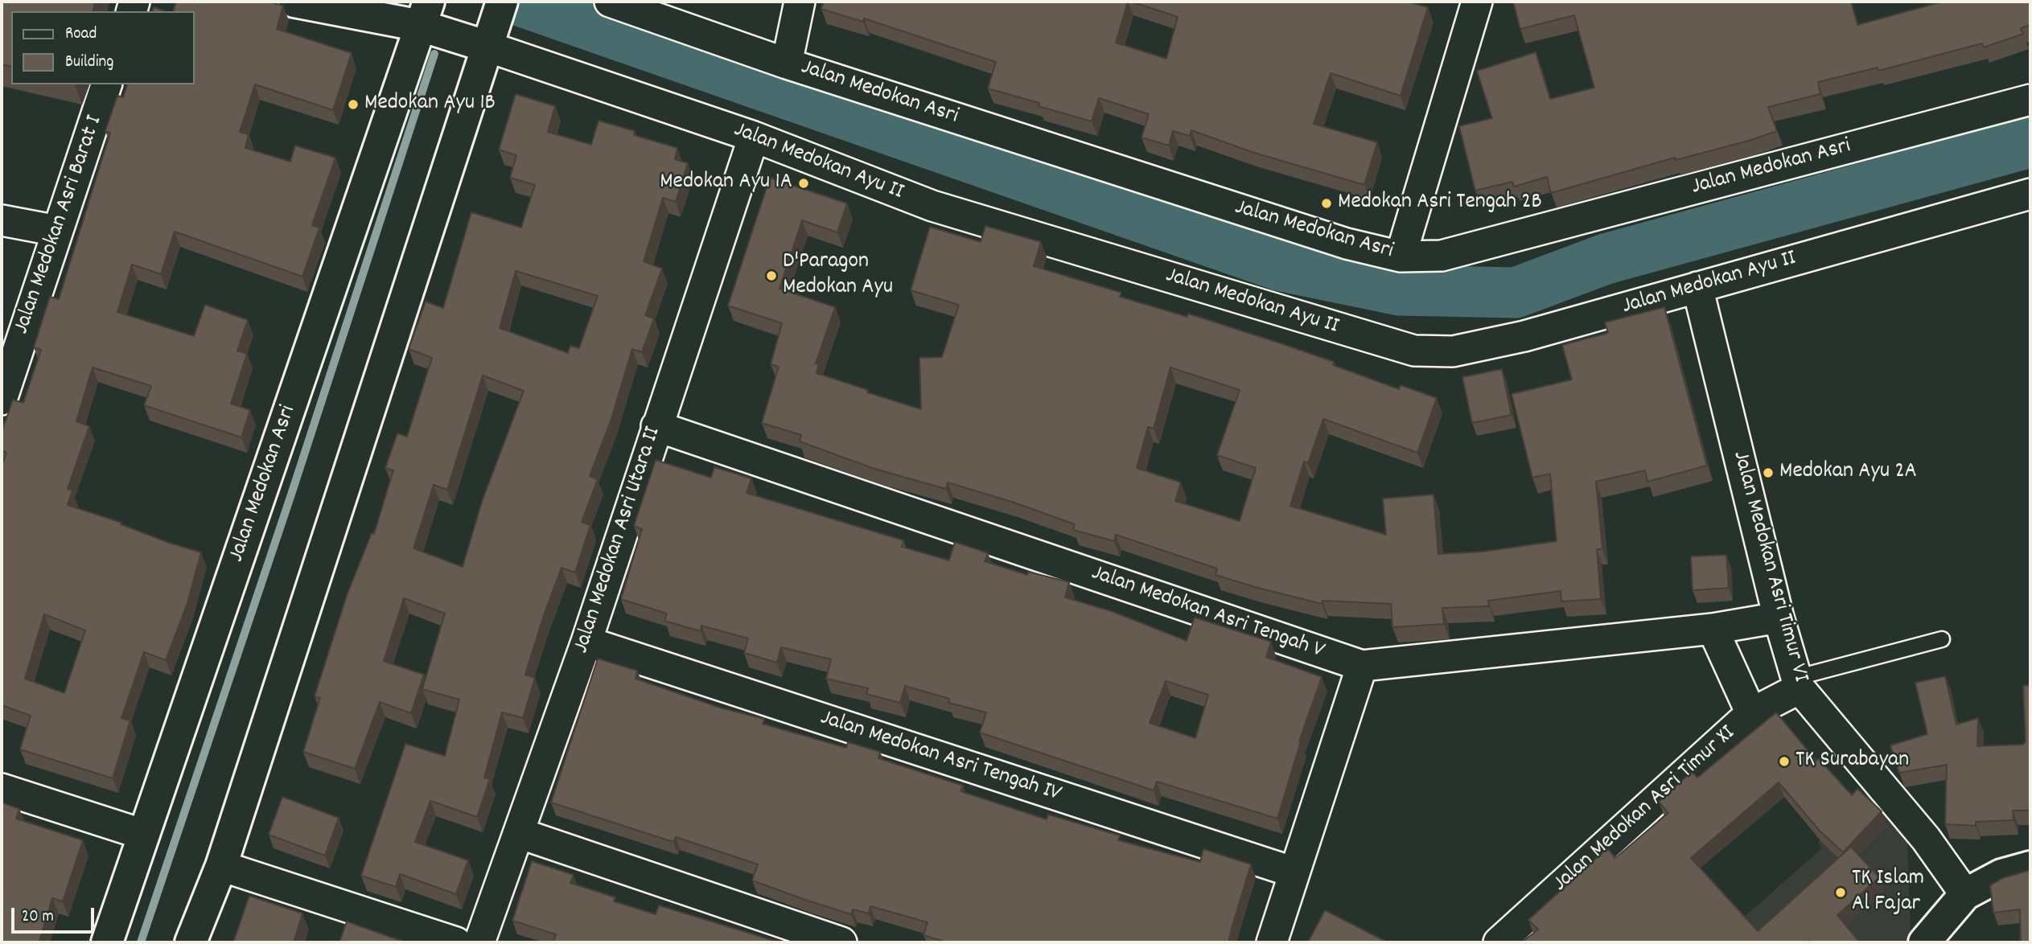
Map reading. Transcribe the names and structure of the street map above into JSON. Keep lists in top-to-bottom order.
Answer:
{
  "streets": {
    "street": [
      "Jalan Medokan Asri",
      "Jalan Medokan Ayu II",
      "Jalan Medokan Asri Barat I",
      "Jalan Medokan Asri Utara II",
      "Jalan Medokan Asri Timur VI",
      "Jalan Medokan Asri Tengah V",
      "Jalan Medokan Asri Tengah IV",
      "Jalan Medokan Asri Timur XI"
    ]
  },
  "crossings": [
    ["Jalan Medokan Ayu II", "Jalan Medokan Asri Utara II"],
    ["Jalan Medokan Ayu II", "Jalan Medokan Asri Timur VI"],
    ["Jalan Medokan Asri Utara II", "Jalan Medokan Asri Tengah V"],
    ["Jalan Medokan Asri Utara II", "Jalan Medokan Asri Tengah IV"],
    ["Jalan Medokan Asri Timur VI", "Jalan Medokan Asri Tengah V"],
    ["Jalan Medokan Asri Timur VI", "Jalan Medokan Asri Timur XI"]
  ],
  "places": [
    "Medokan Ayu 1B",
    "Medokan Ayu 1A",
    "Medokan Asri Tengah 2B",
    "D'Paragon Medokan Ayu",
    "Medokan Ayu 2A",
    "TK Surabayan",
    "TK Islam Al Fajar"
  ],
  "legend": ["Road", "Building"],
  "scale_bar": "20 m"
}
